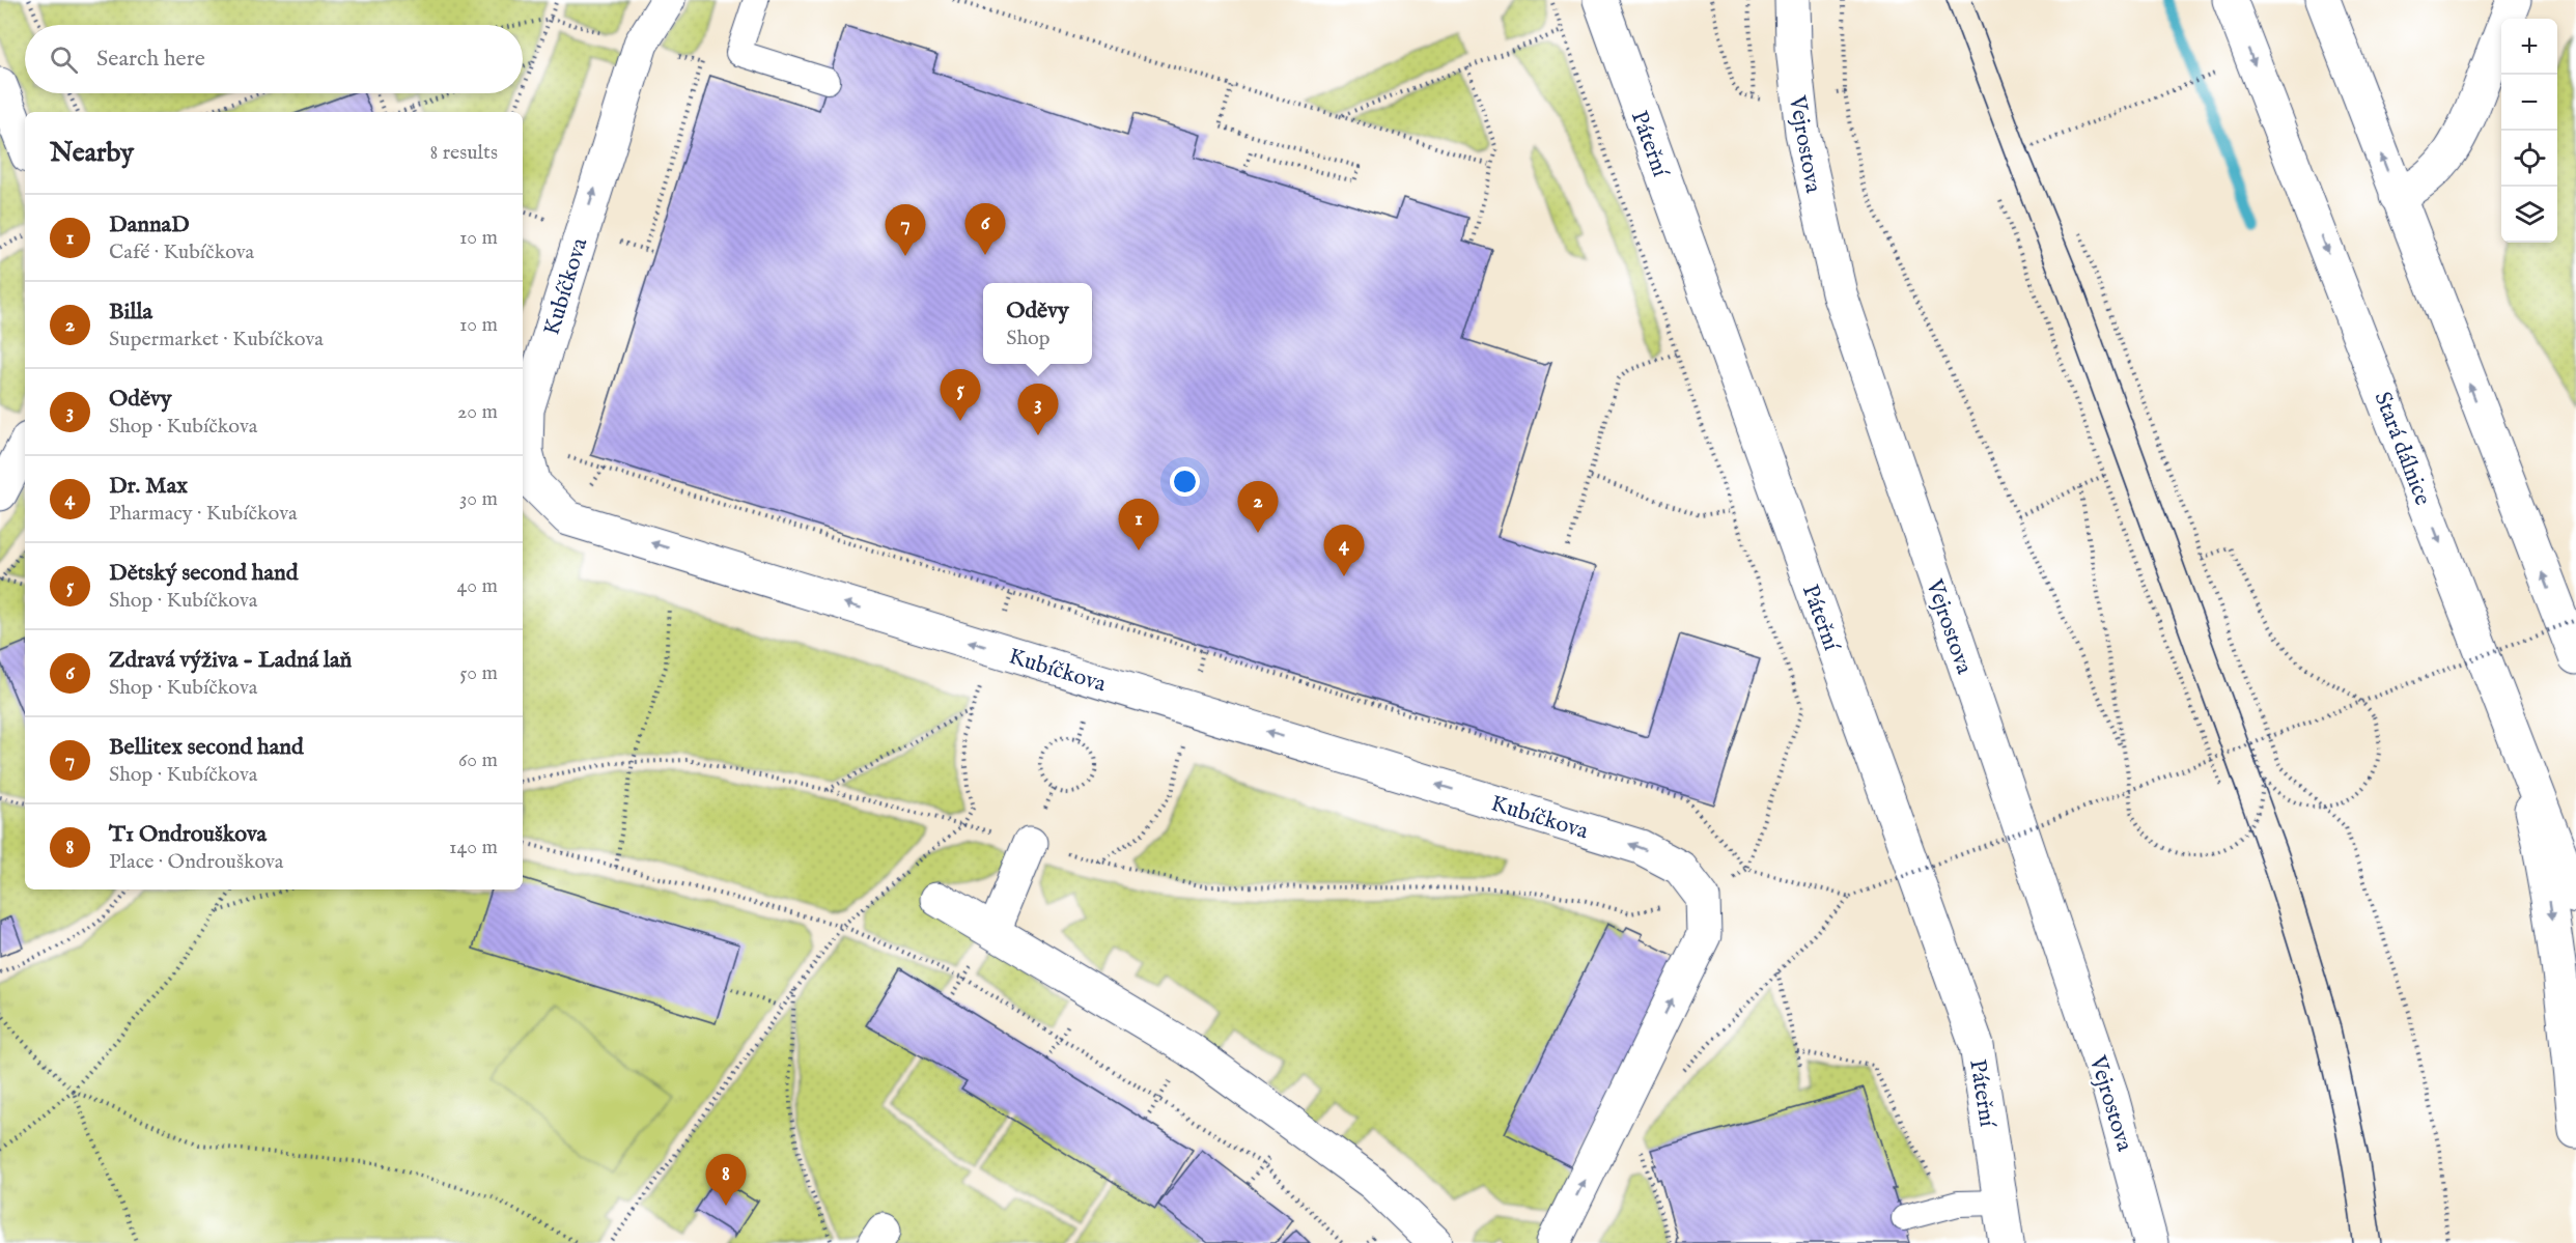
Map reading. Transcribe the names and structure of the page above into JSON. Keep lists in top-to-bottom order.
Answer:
{
  "streets": {
    "street": [
      "Páteřní",
      "Vejrostova",
      "Kubíčkova",
      "Stará dálnice"
    ]
  },
  "page": {
    "map_buttons": ["+", "−"],
    "search": "Search here",
    "heading": ["Nearby", "8 results"],
    "list": [
      {
        "mark": "1",
        "name": "DannaD",
        "note": "Café · Kubíčkova",
        "value": "10 m"
      },
      {
        "mark": "2",
        "name": "Billa",
        "note": "Supermarket · Kubíčkova",
        "value": "10 m"
      },
      {
        "mark": "3",
        "name": "Oděvy",
        "note": "Shop · Kubíčkova",
        "value": "20 m"
      },
      {
        "mark": "4",
        "name": "Dr. Max",
        "note": "Pharmacy · Kubíčkova",
        "value": "30 m"
      },
      {
        "mark": "5",
        "name": "Dětský second hand",
        "note": "Shop · Kubíčkova",
        "value": "40 m"
      },
      {
        "mark": "6",
        "name": "Zdravá výživa - Ladná laň",
        "note": "Shop · Kubíčkova",
        "value": "50 m"
      },
      {
        "mark": "7",
        "name": "Bellitex second hand",
        "note": "Shop · Kubíčkova",
        "value": "60 m"
      },
      {
        "mark": "8",
        "name": "T1 Ondrouškova",
        "note": "Place · Ondrouškova",
        "value": "140 m"
      }
    ],
    "pins": [
      "6",
      "7",
      "5",
      "3",
      "2",
      "1",
      "4",
      "8"
    ],
    "popup": ["Oděvy", "Shop"]
  }
}
